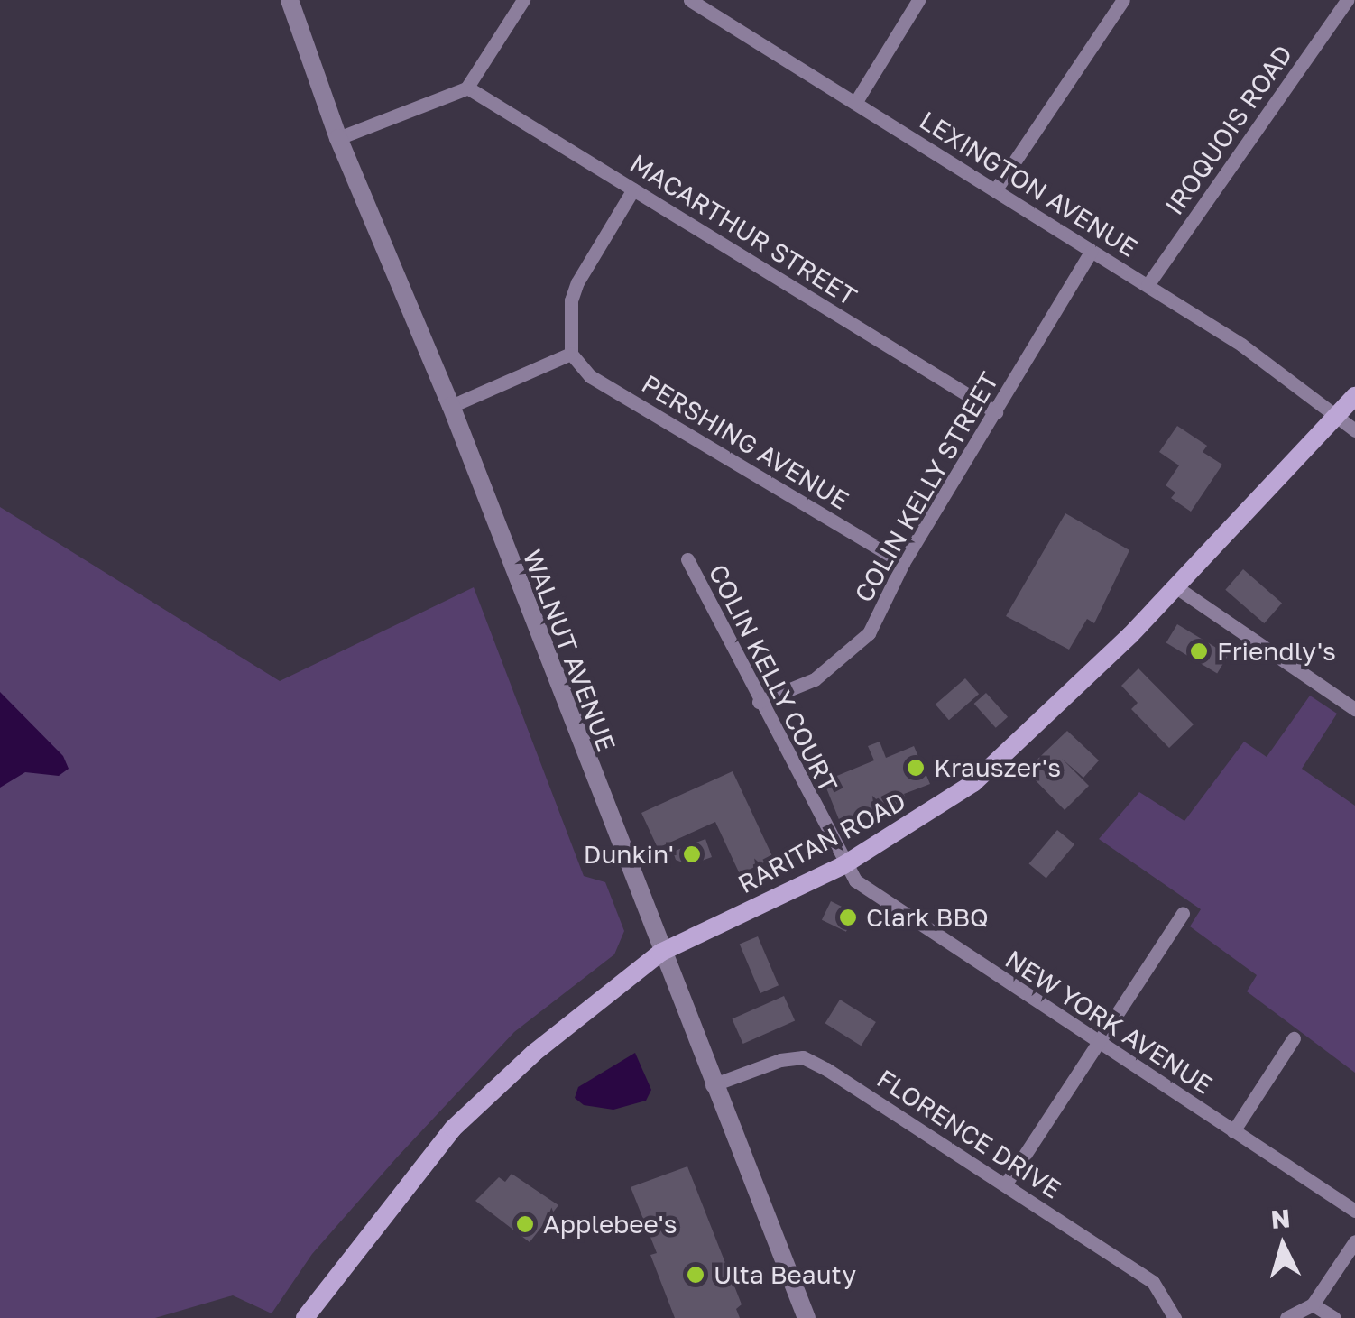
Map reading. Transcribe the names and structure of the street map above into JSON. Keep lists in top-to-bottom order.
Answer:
{
  "streets": {
    "main road": ["RARITAN ROAD"],
    "street": [
      "IROQUOIS ROAD",
      "LEXINGTON AVENUE",
      "MACARTHUR STREET",
      "PERSHING AVENUE",
      "COLIN KELLY STREET",
      "WALNUT AVENUE",
      "COLIN KELLY COURT",
      "NEW YORK AVENUE",
      "FLORENCE DRIVE"
    ]
  },
  "crossings": [
    ["IROQUOIS ROAD", "LEXINGTON AVENUE"],
    ["LEXINGTON AVENUE", "COLIN KELLY STREET"],
    ["LEXINGTON AVENUE", "RARITAN ROAD"],
    ["MACARTHUR STREET", "COLIN KELLY STREET"],
    ["PERSHING AVENUE", "COLIN KELLY STREET"],
    ["COLIN KELLY STREET", "COLIN KELLY COURT"],
    ["WALNUT AVENUE", "RARITAN ROAD"],
    ["WALNUT AVENUE", "FLORENCE DRIVE"],
    ["COLIN KELLY COURT", "RARITAN ROAD"],
    ["COLIN KELLY COURT", "NEW YORK AVENUE"],
    ["RARITAN ROAD", "NEW YORK AVENUE"]
  ],
  "places": [
    "Friendly's",
    "Krauszer's",
    "Dunkin'",
    "Clark BBQ",
    "Applebee's",
    "Ulta Beauty"
  ],
  "north": "top"
}
